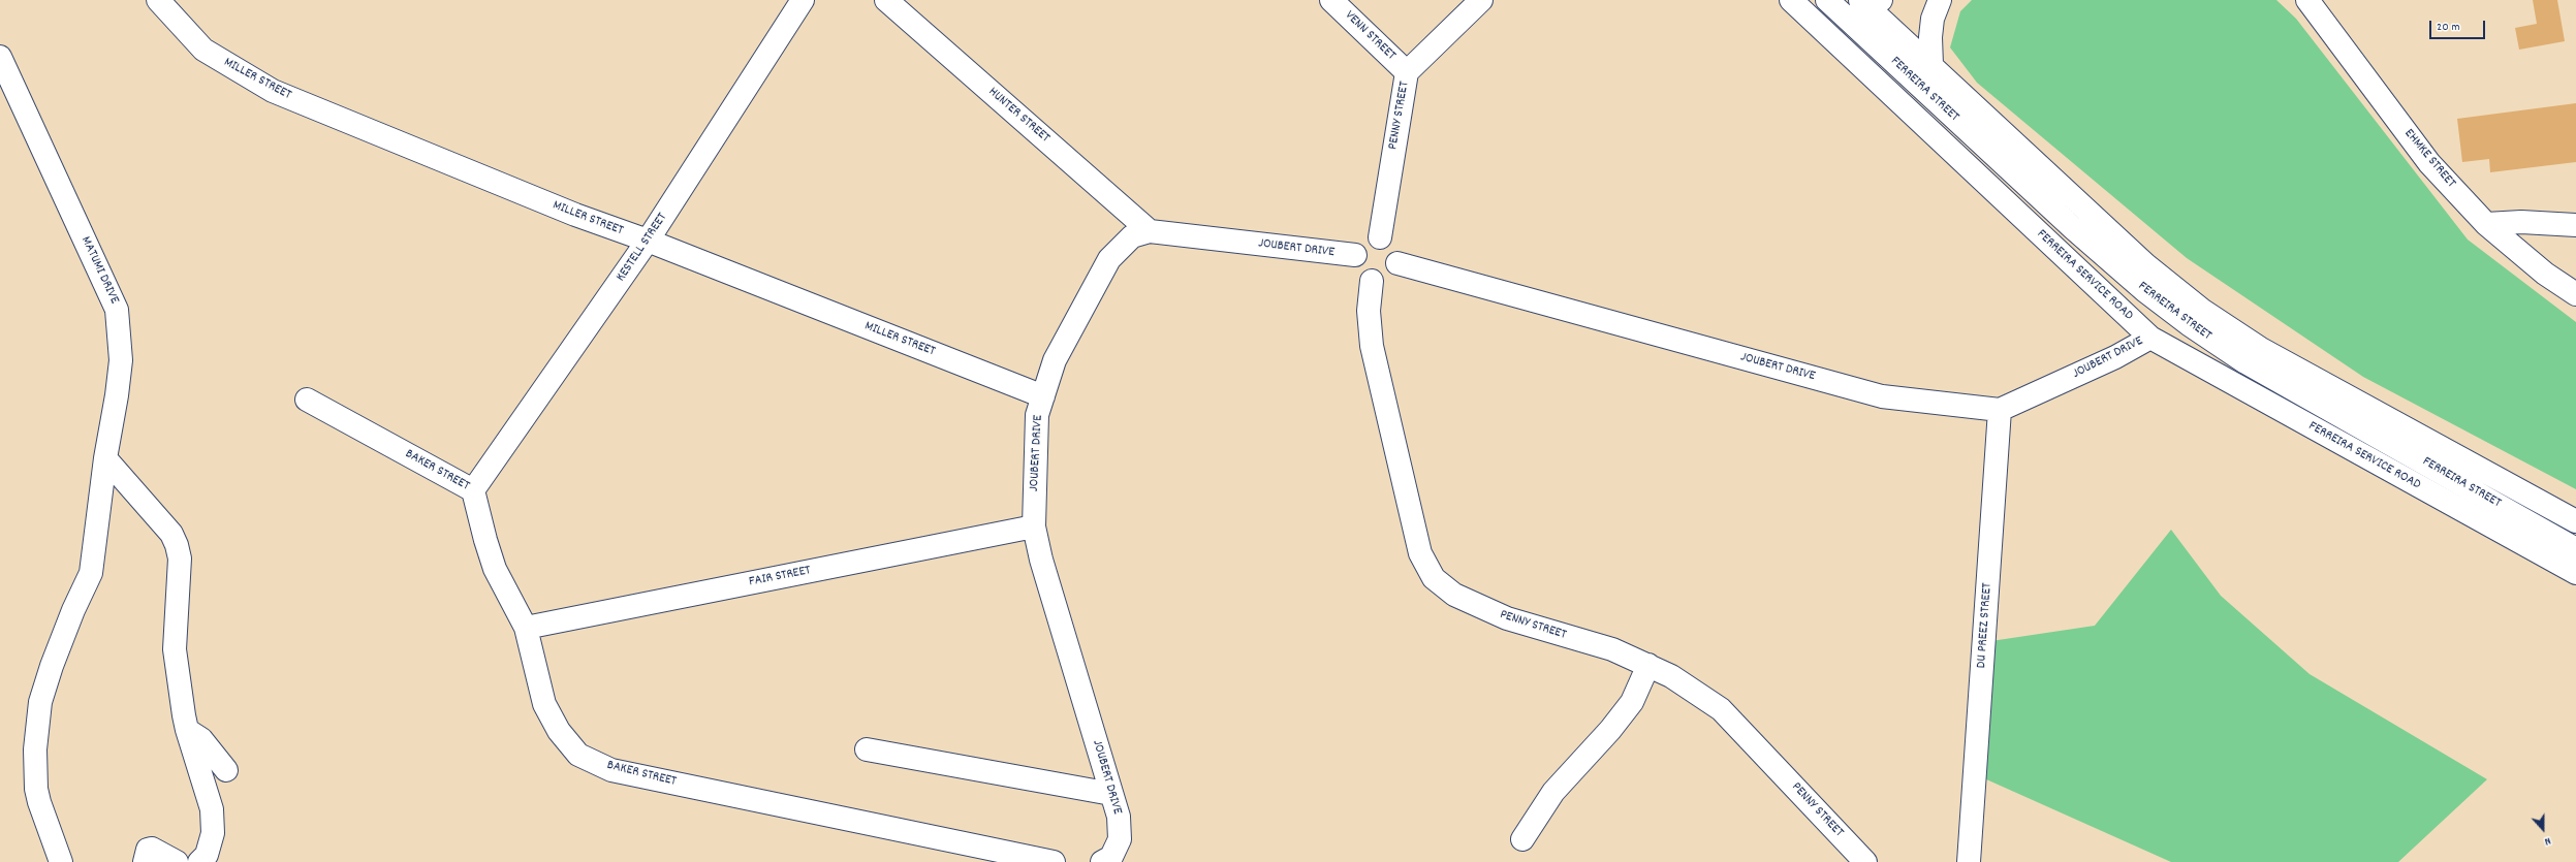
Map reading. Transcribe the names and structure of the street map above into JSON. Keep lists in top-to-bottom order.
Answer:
{
  "streets": {
    "street": [
      "VENN STREET",
      "MILLER STREET",
      "FERREIRA STREET",
      "HUNTER STREET",
      "PENNY STREET",
      "EHMKE STREET",
      "KESTELL STREET",
      "JOUBERT DRIVE",
      "MATUMI DRIVE",
      "FERREIRA SERVICE ROAD",
      "BAKER STREET",
      "FAIR STREET",
      "DU PREEZ STREET"
    ]
  },
  "crossings": [
    ["VENN STREET", "PENNY STREET"],
    ["MILLER STREET", "KESTELL STREET"],
    ["MILLER STREET", "JOUBERT DRIVE"],
    ["HUNTER STREET", "JOUBERT DRIVE"],
    ["PENNY STREET", "JOUBERT DRIVE"],
    ["KESTELL STREET", "BAKER STREET"],
    ["JOUBERT DRIVE", "FERREIRA SERVICE ROAD"],
    ["JOUBERT DRIVE", "FAIR STREET"],
    ["JOUBERT DRIVE", "DU PREEZ STREET"],
    ["BAKER STREET", "FAIR STREET"]
  ],
  "scale_bar": "20 m",
  "north": "bottom"
}
